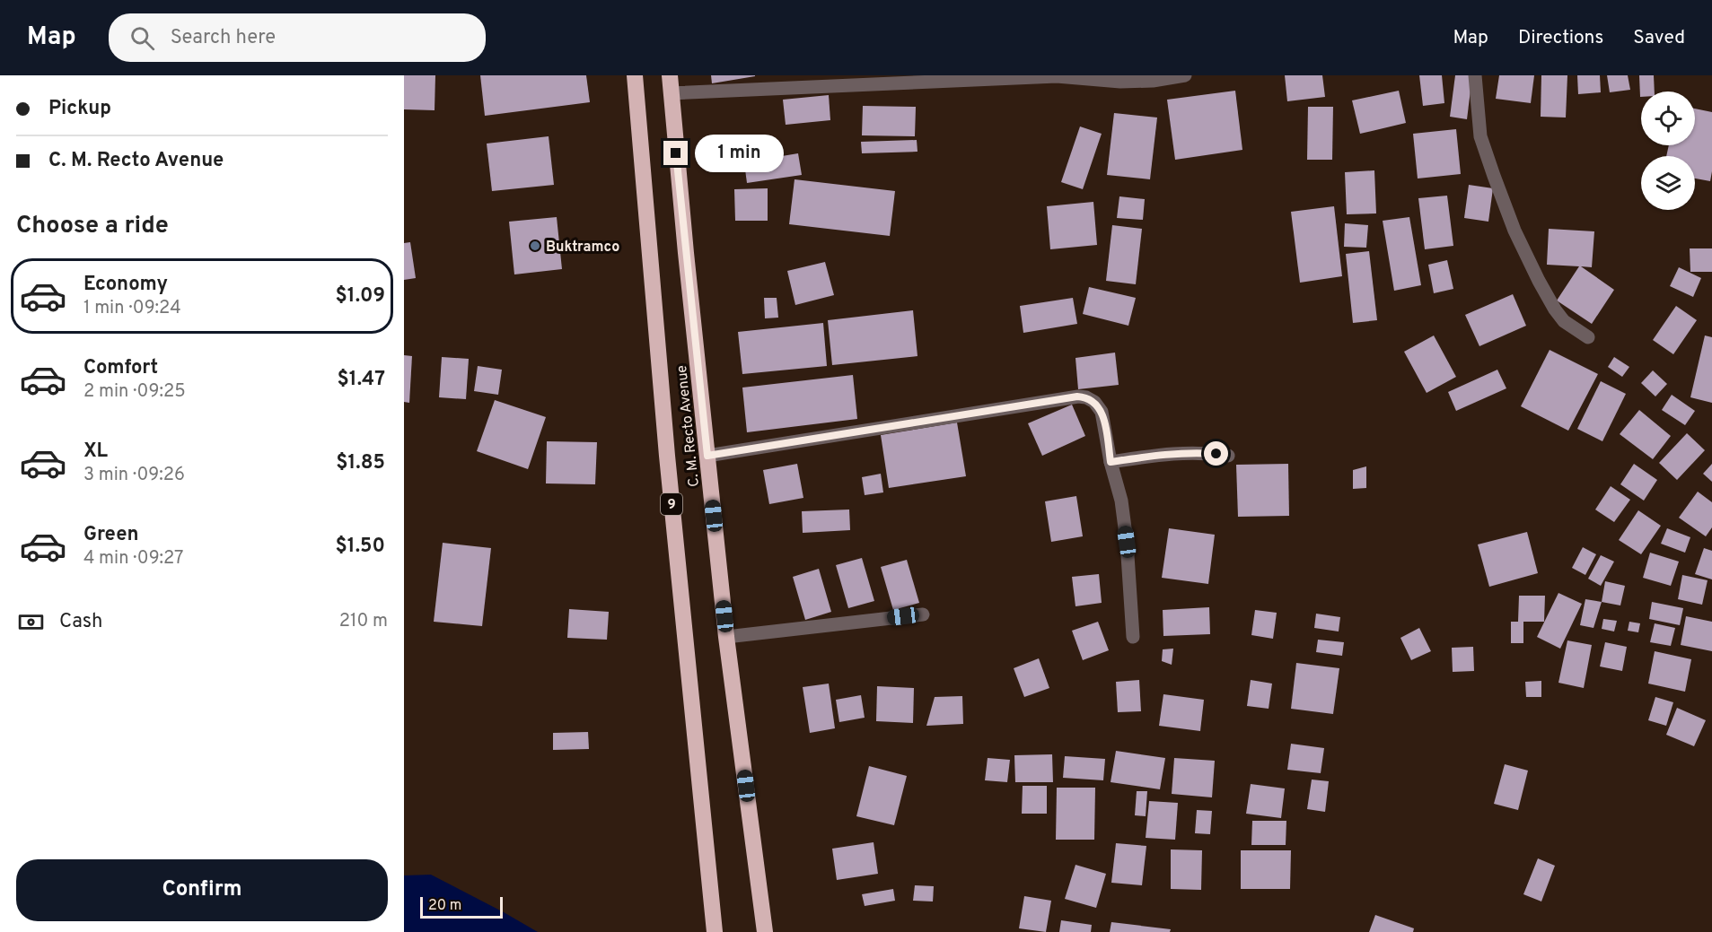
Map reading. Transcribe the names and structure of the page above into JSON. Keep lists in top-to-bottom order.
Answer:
{
  "streets": {
    "highway": ["C. M. Recto Avenue", "9"]
  },
  "places": ["Buktramco"],
  "scale_bar": "20 m",
  "page": {
    "header": "Map",
    "search": "Search here",
    "nav": ["Map", "Directions", "Saved"],
    "banner": ["Pickup", "C. M. Recto Avenue"],
    "bubble": "1 min",
    "heading": "Choose a ride",
    "list": [
      {
        "name": "Economy",
        "note": "1 min · 09:24",
        "value": "$1.09"
      },
      {
        "name": "Comfort",
        "note": "2 min · 09:25",
        "value": "$1.47"
      },
      {
        "name": "XL",
        "note": "3 min · 09:26",
        "value": "$1.85"
      },
      {
        "name": "Green",
        "note": "4 min · 09:27",
        "value": "$1.50"
      }
    ],
    "pay": ["Cash", "210 m"],
    "buttons": "Confirm",
    "scale": "20 m"
  }
}
